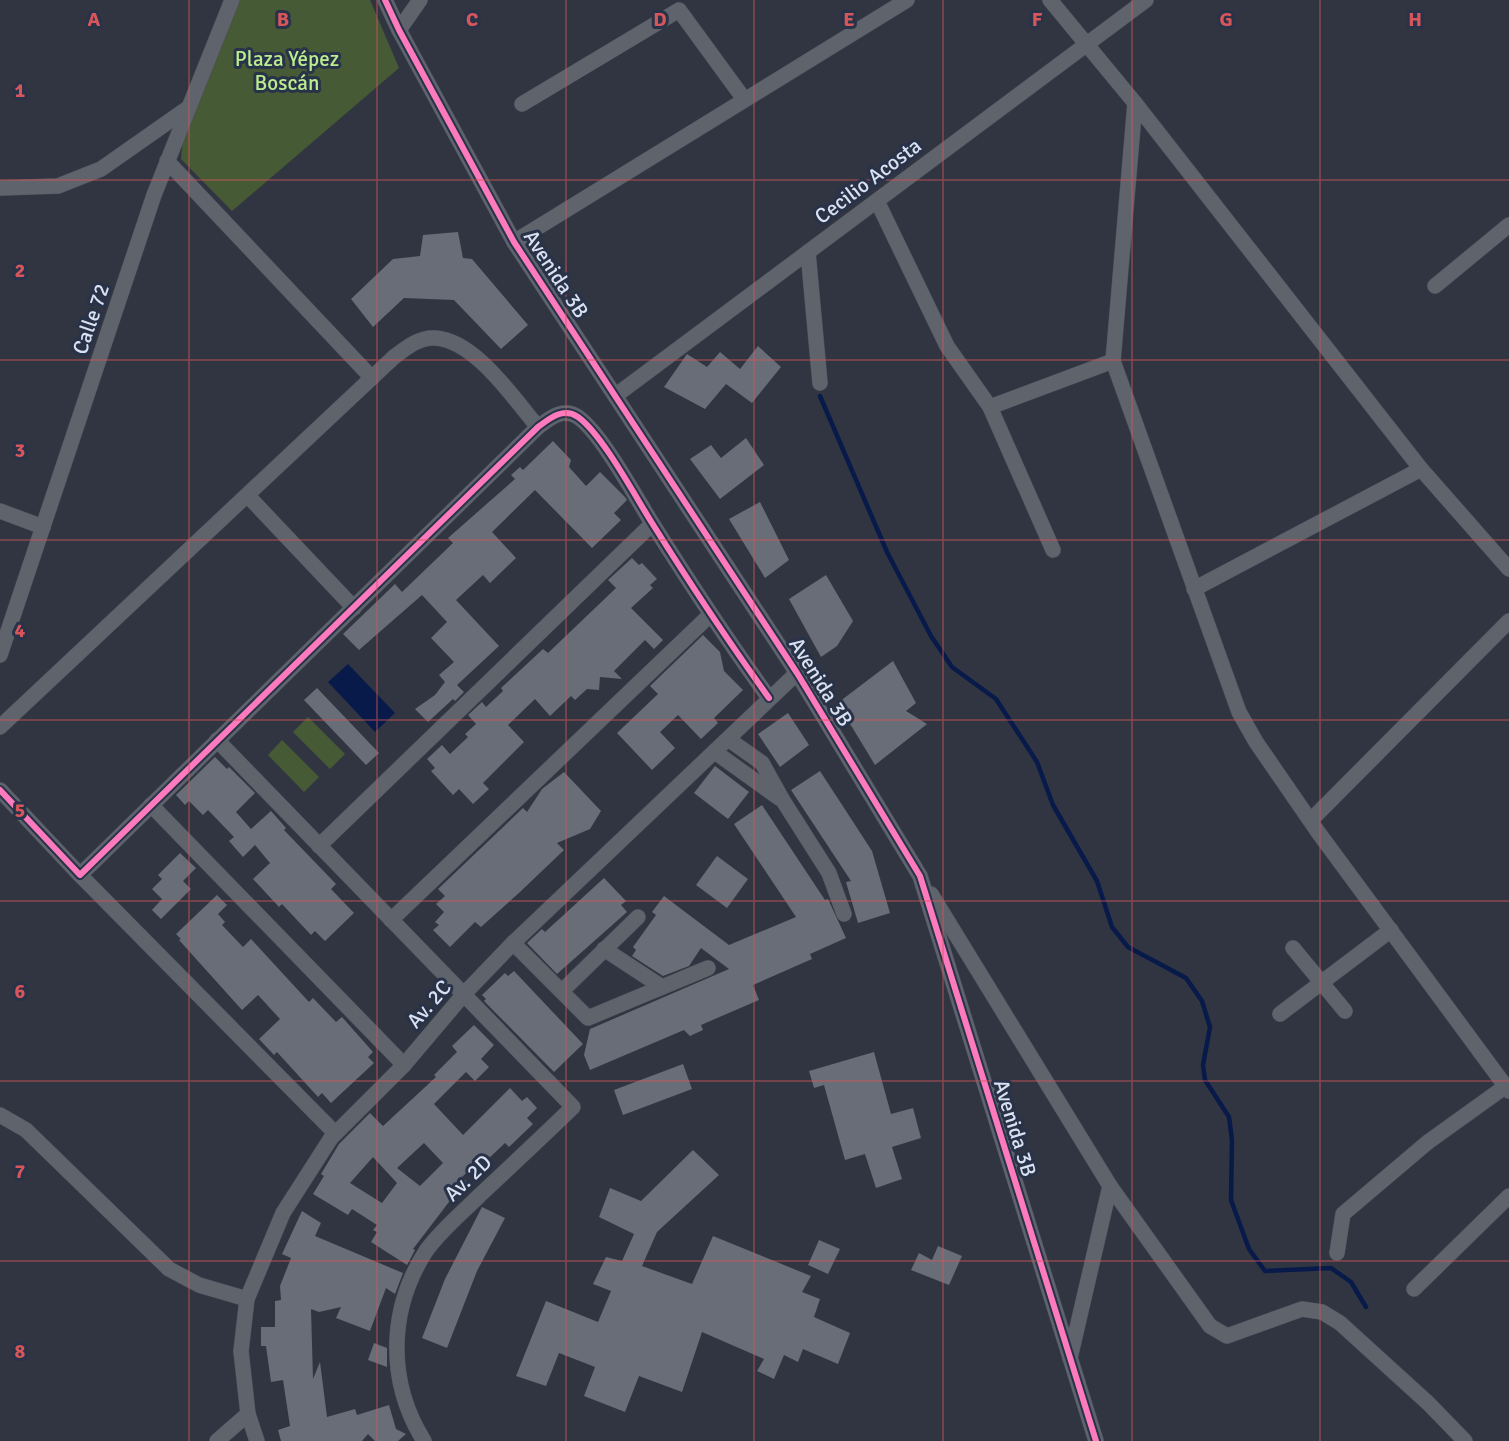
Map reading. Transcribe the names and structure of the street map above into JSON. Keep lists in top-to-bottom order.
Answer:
{
  "streets": {
    "street": [
      "Cecilio Acosta",
      "Avenida 3B",
      "Calle 72",
      "Av. 2C",
      "Av. 2D"
    ]
  },
  "crossings": [
    ["Cecilio Acosta", "Avenida 3B"],
    ["Avenida 3B", "Av. 2C"],
    ["Av. 2C", "Av. 2D"]
  ],
  "parks": ["Plaza Yépez Boscán"],
  "grid": {
    "columns": [
      "A",
      "B",
      "C",
      "D",
      "E",
      "F",
      "G",
      "H"
    ],
    "rows": [
      "1",
      "2",
      "3",
      "4",
      "5",
      "6",
      "7",
      "8"
    ]
  }
}
